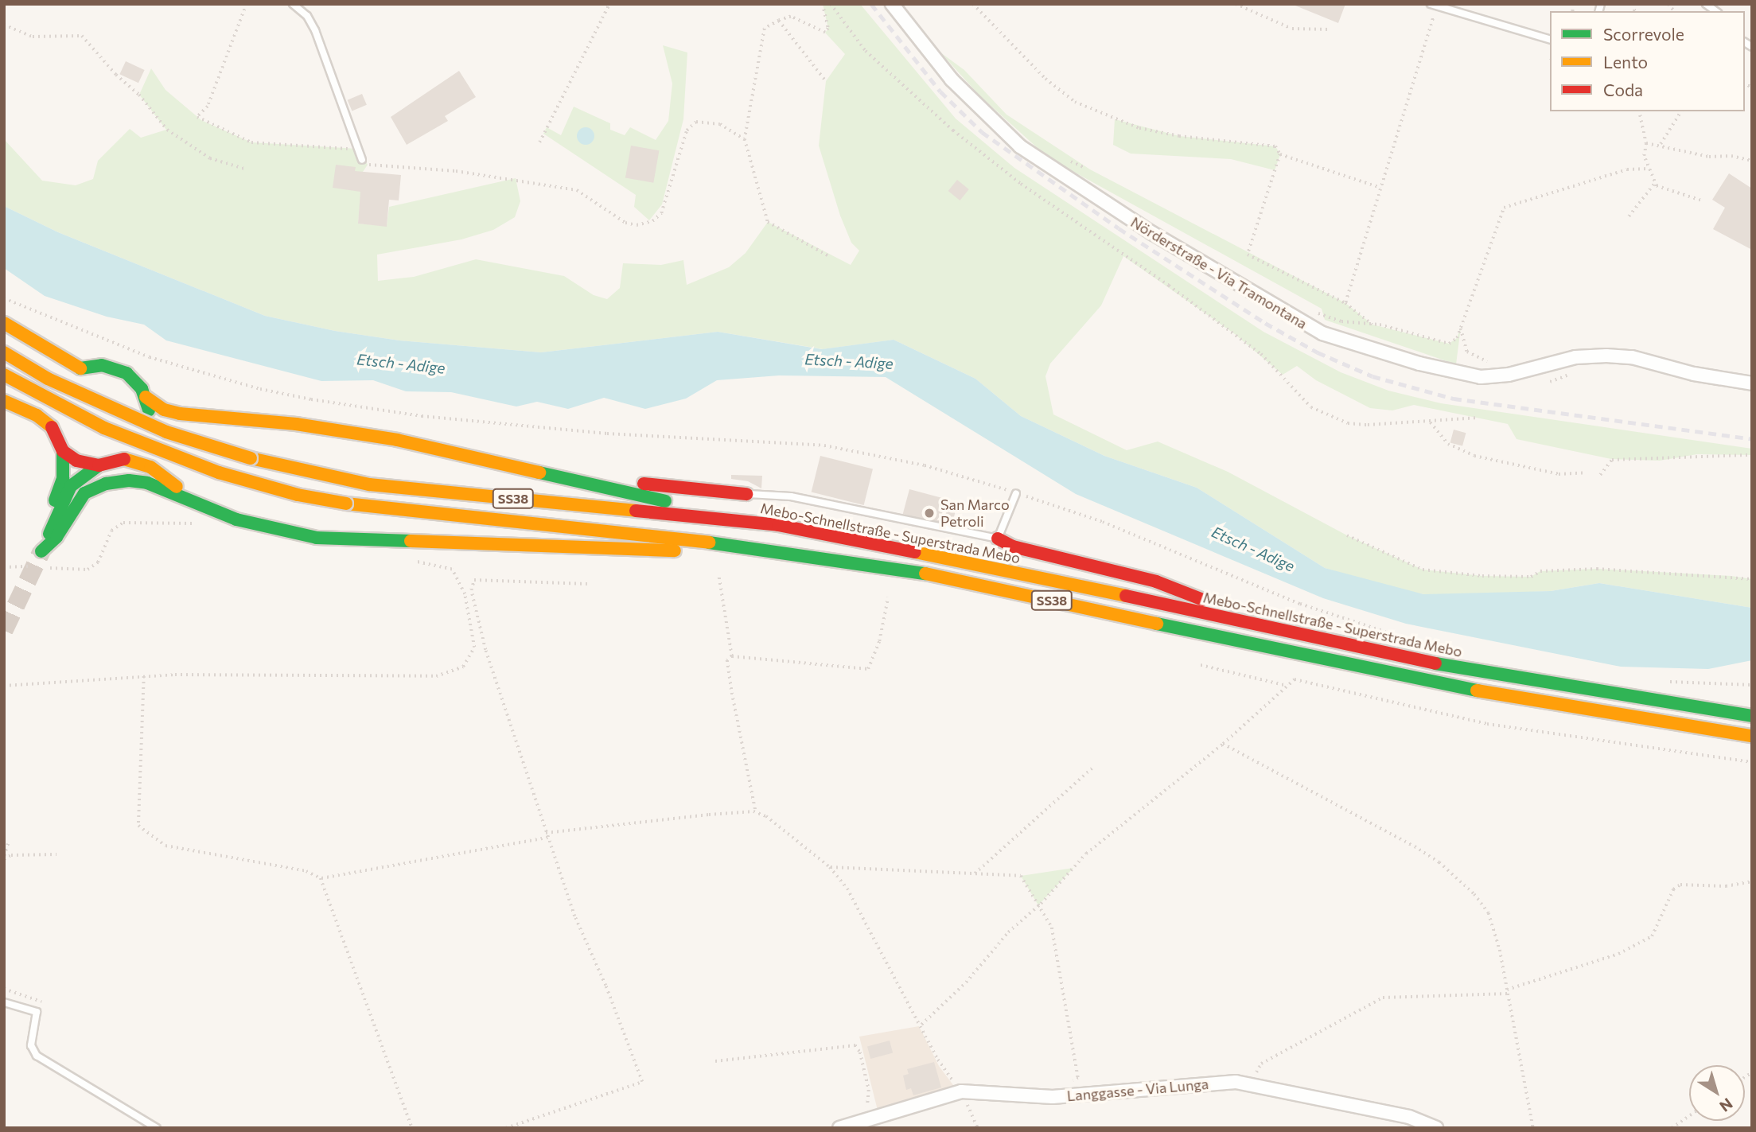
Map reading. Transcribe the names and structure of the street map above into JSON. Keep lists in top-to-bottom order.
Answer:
{
  "streets": {
    "main road": ["SS38", "Mebo-Schnellstraße - Superstrada Mebo"],
    "street": ["Nörderstraße - Via Tramontana", "Langgasse - Via Lunga"]
  },
  "water": ["Etsch - Adige"],
  "places": ["San Marco Petroli"],
  "legend": ["Scorrevole", "Lento", "Coda"],
  "north": "bottom right"
}
